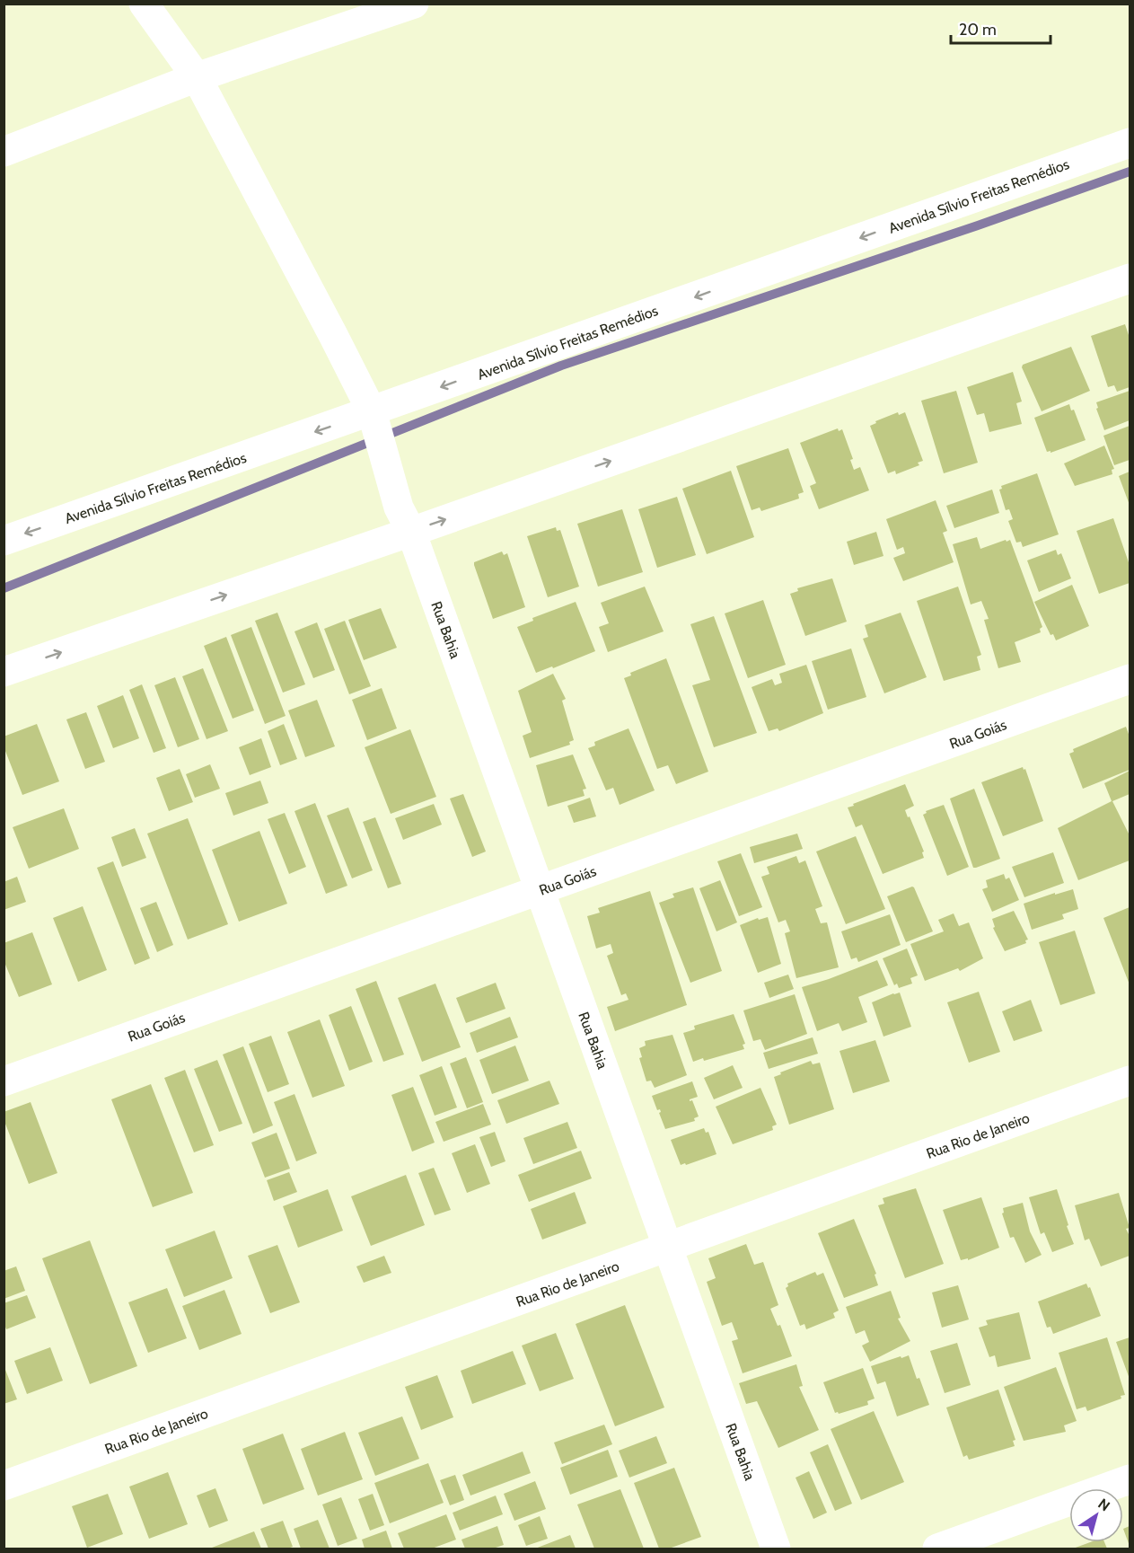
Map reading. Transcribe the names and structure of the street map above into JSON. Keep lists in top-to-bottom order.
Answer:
{
  "streets": {
    "street": [
      "Avenida Sílvio Freitas Remédios",
      "Rua Bahia",
      "Rua Goiás",
      "Rua Rio de Janeiro"
    ]
  },
  "crossings": [
    ["Avenida Sílvio Freitas Remédios", "Rua Bahia"],
    ["Rua Bahia", "Rua Goiás"],
    ["Rua Bahia", "Rua Rio de Janeiro"]
  ],
  "scale_bar": "20 m",
  "north": "top right"
}
